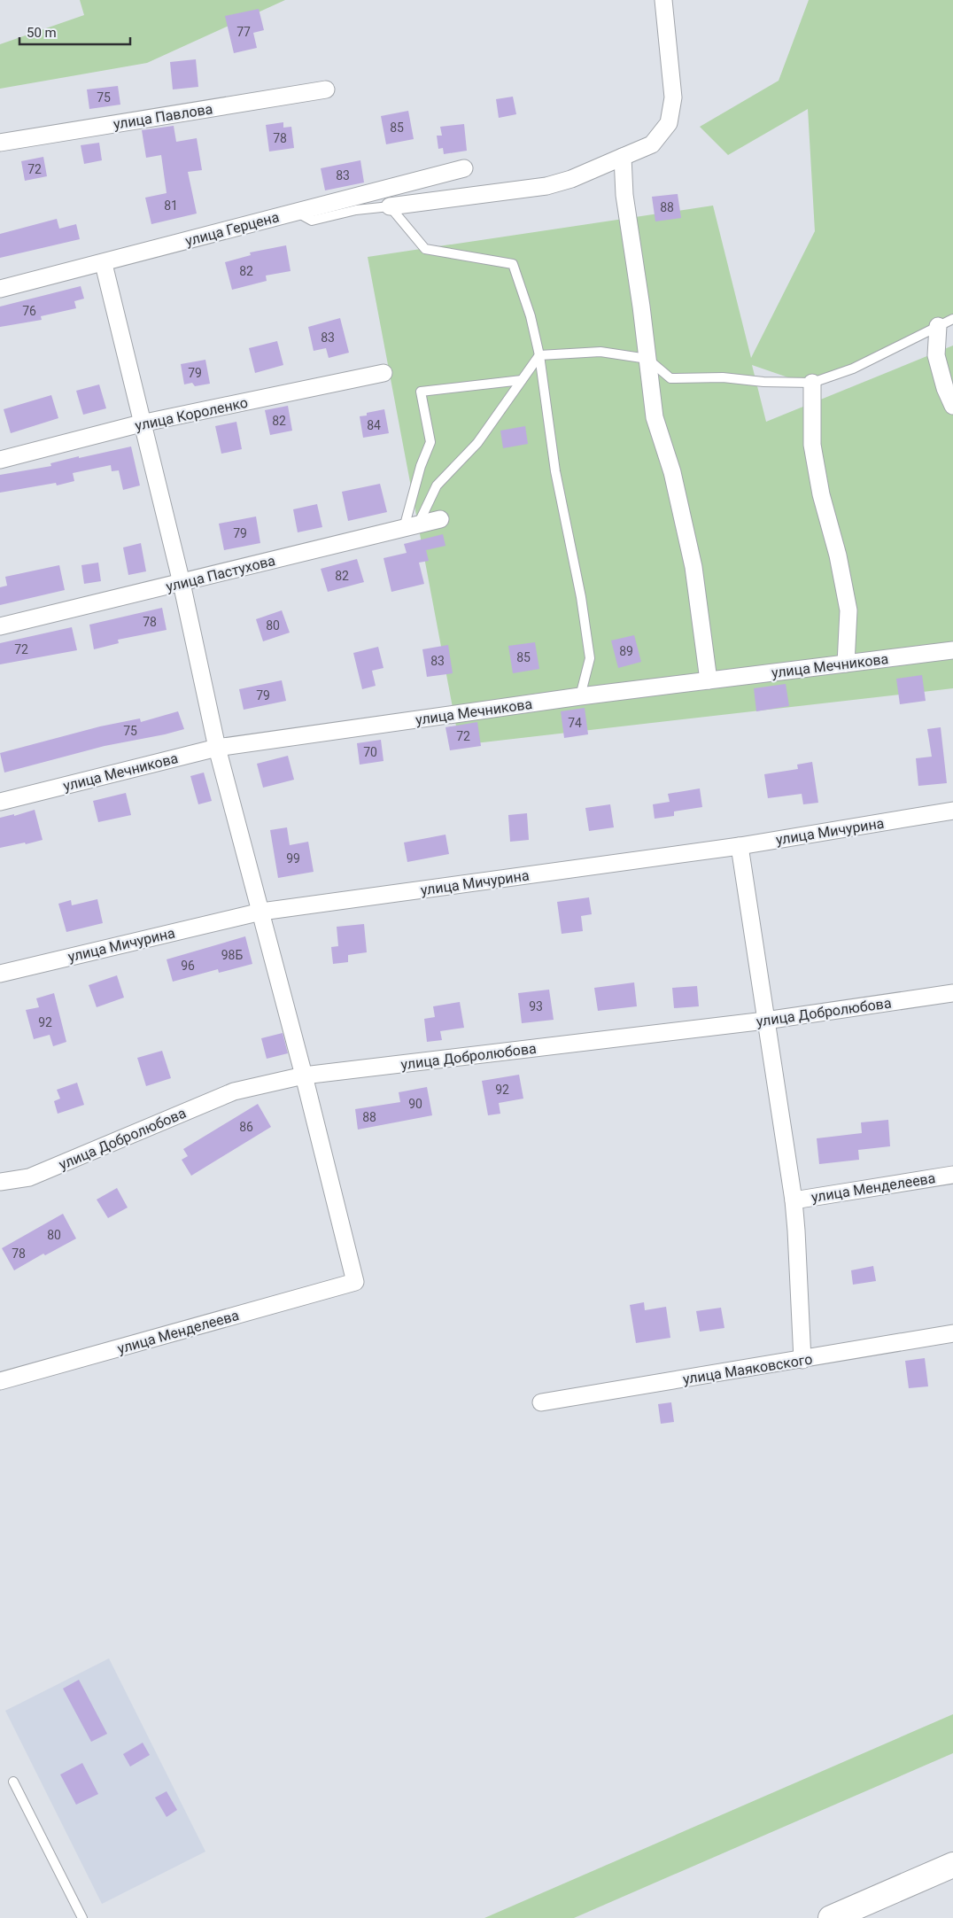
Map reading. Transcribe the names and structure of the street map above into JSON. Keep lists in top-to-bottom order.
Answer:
{
  "streets": {
    "street": [
      "улица Павлова",
      "улица Герцена",
      "улица Короленко",
      "улица Пастухова",
      "улица Мечникова",
      "улица Мичурина",
      "улица Добролюбова",
      "улица Менделеева",
      "улица Маяковского"
    ]
  },
  "crossings": [
    ["улица Добролюбова", "улица Менделеева"]
  ],
  "house_numbers": [
    "77",
    "75",
    "85",
    "78",
    "72",
    "83",
    "81",
    "88",
    "82",
    "76",
    "83",
    "79",
    "82",
    "84",
    "79",
    "82",
    "78",
    "80",
    "72",
    "89",
    "85",
    "83",
    "79",
    "74",
    "75",
    "72",
    "70",
    "99",
    "98Б",
    "96",
    "93",
    "92",
    "92",
    "90",
    "88",
    "86",
    "80",
    "78"
  ],
  "scale_bar": "50 m"
}
